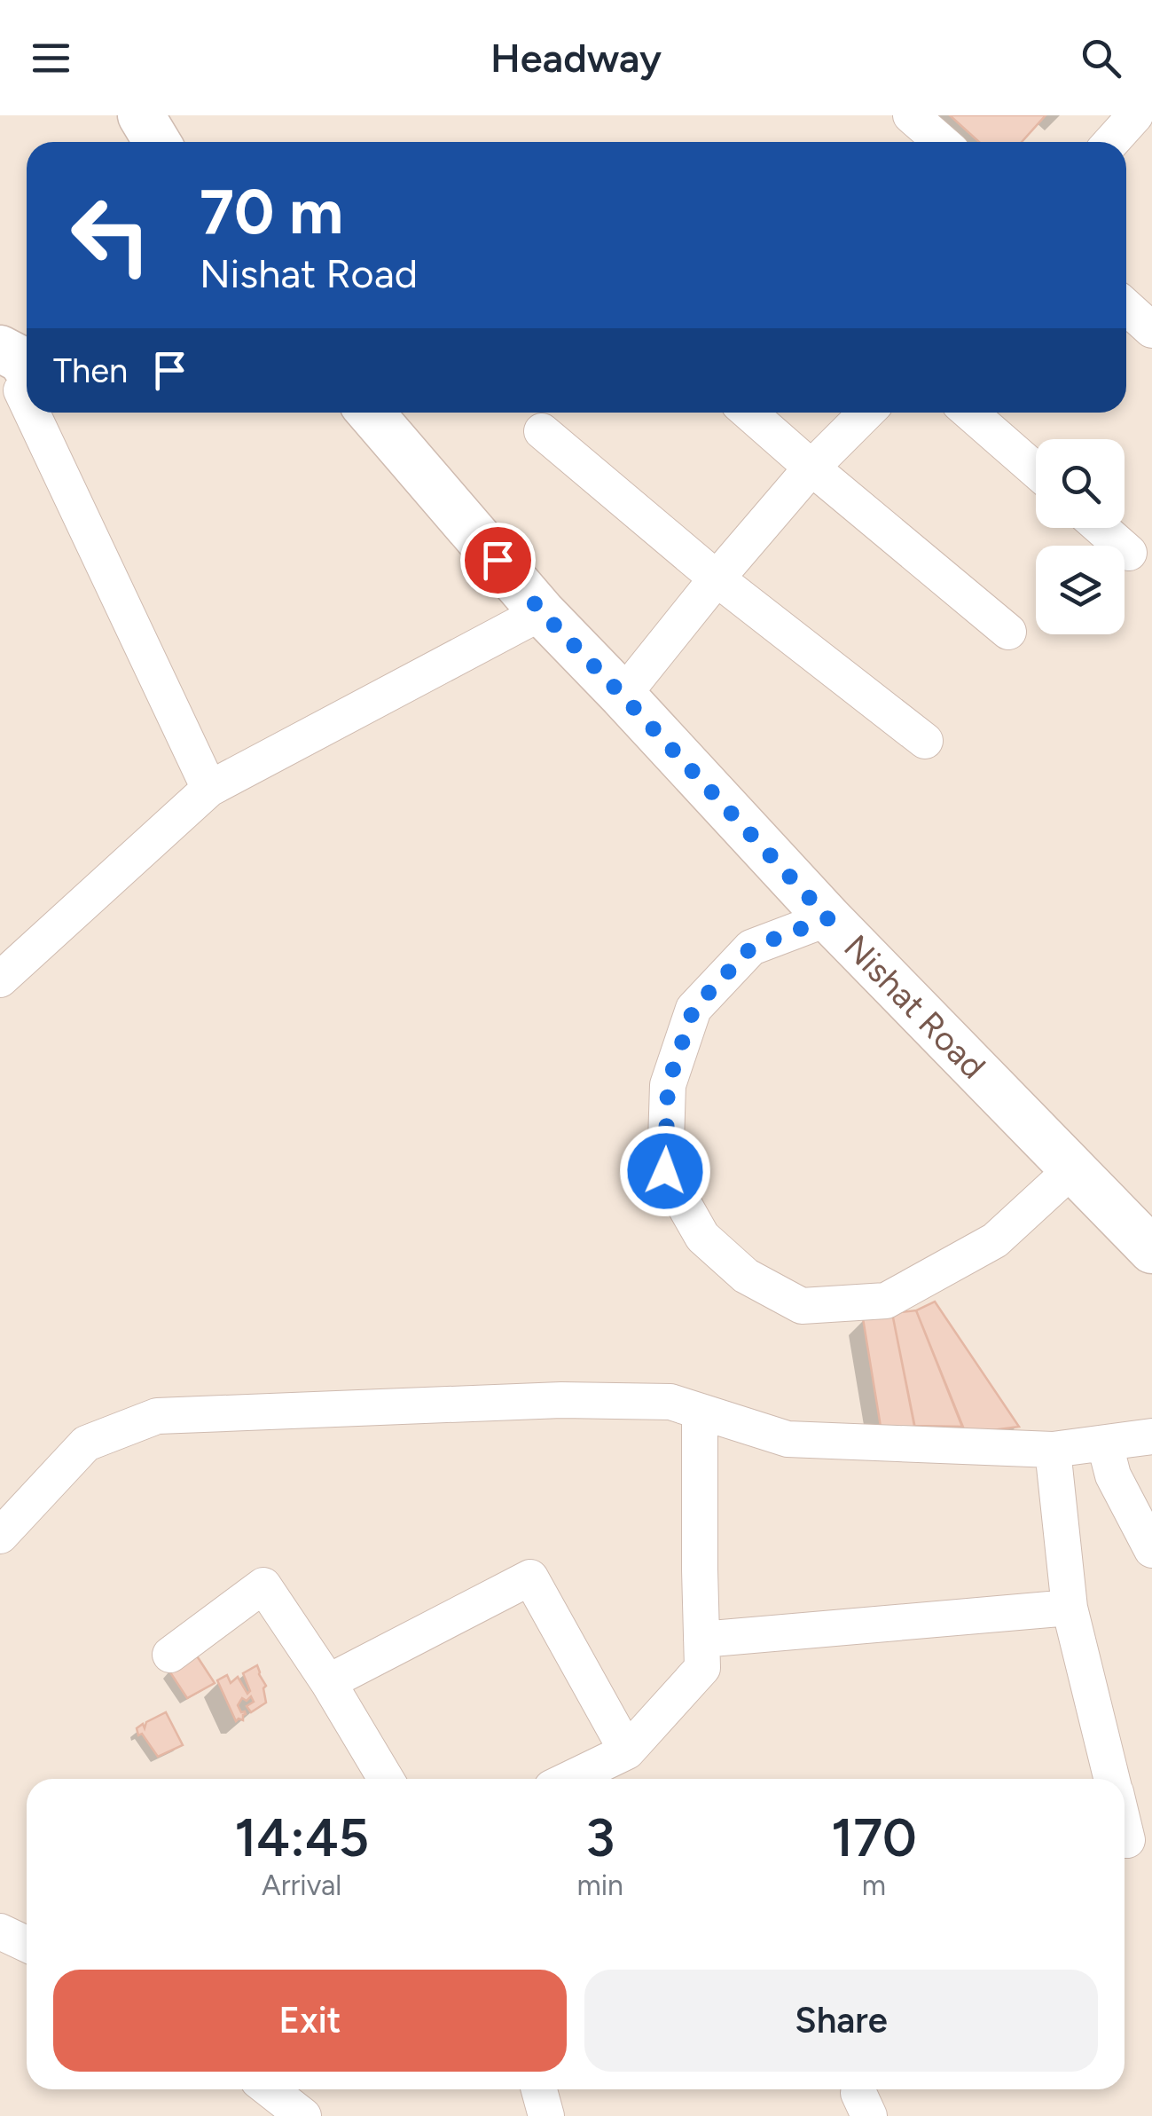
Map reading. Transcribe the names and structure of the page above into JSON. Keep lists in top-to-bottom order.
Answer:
{
  "streets": {
    "street": ["Nishat Road"]
  },
  "page": {
    "header": "Headway",
    "turn": ["70 m", "Nishat Road"],
    "then": "Then",
    "eta": [
      "14:45",
      "Arrival",
      "3",
      "min",
      "170",
      "m"
    ],
    "buttons": ["Exit", "Share"]
  }
}
